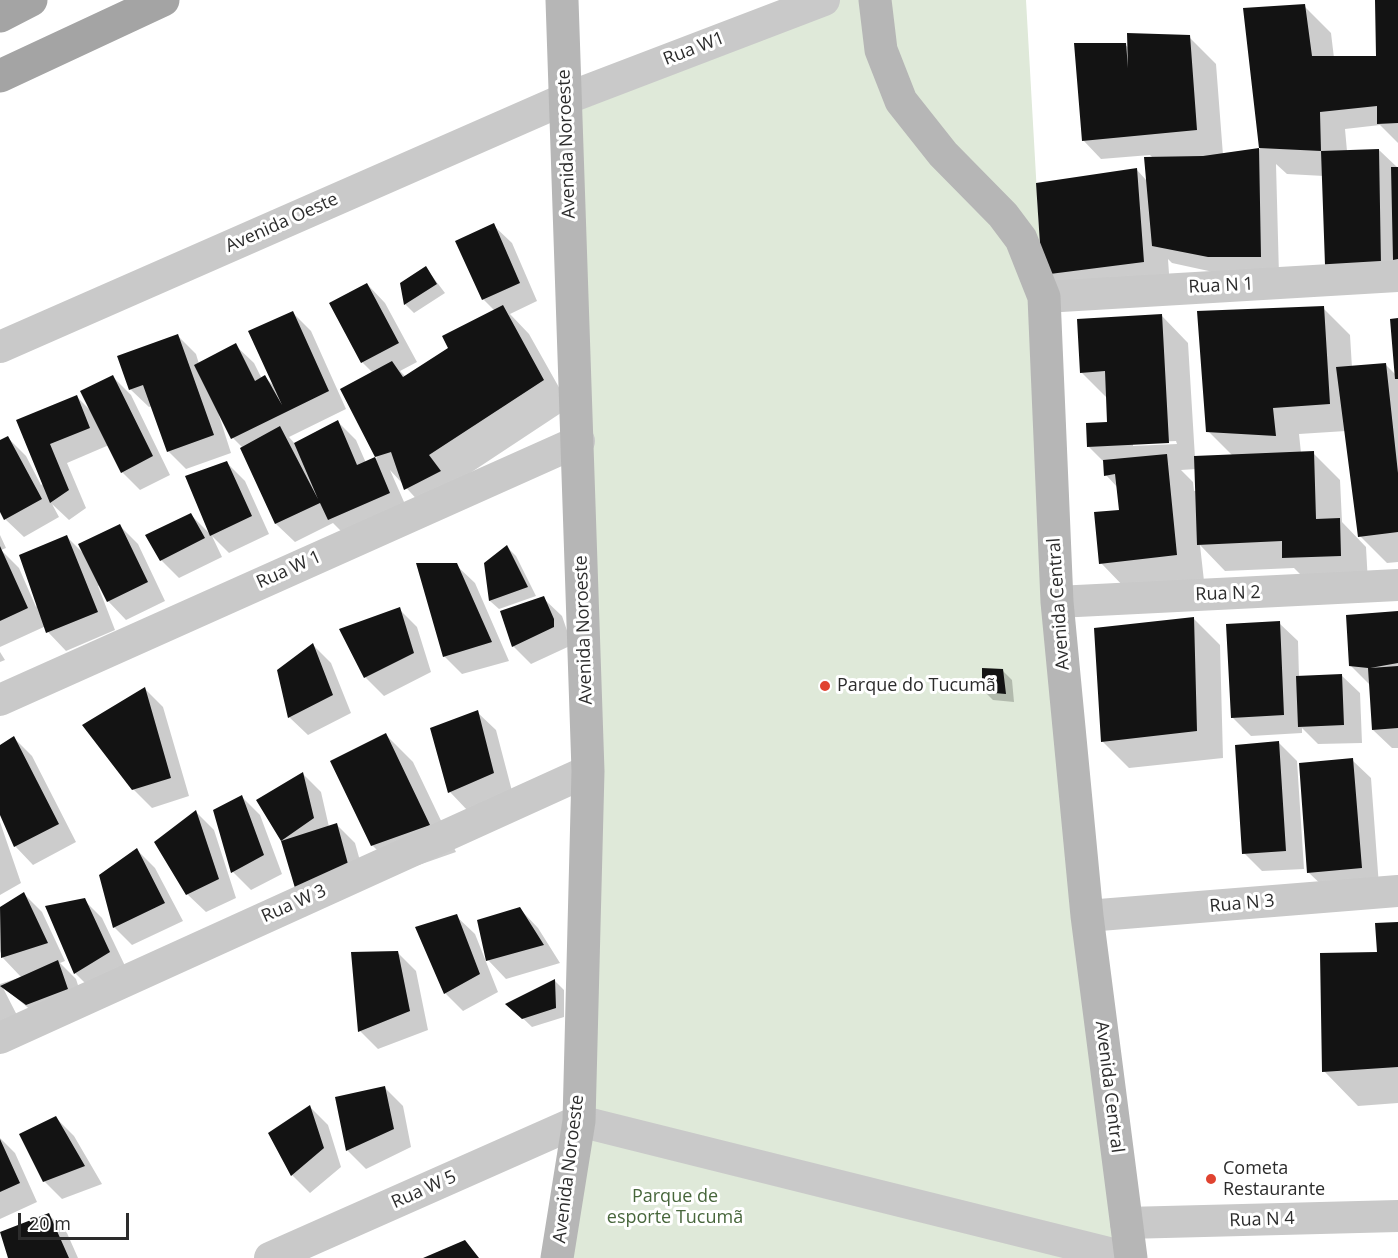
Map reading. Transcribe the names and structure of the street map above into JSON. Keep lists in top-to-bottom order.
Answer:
{
  "streets": {
    "street": [
      "Rua W1",
      "Avenida Noroeste",
      "Avenida Oeste",
      "Rua N 1",
      "Rua W 1",
      "Rua N 2",
      "Avenida Central",
      "Rua W 3",
      "Rua N 3",
      "Rua W 5",
      "Rua N 4"
    ]
  },
  "crossings": [
    ["Rua W1", "Avenida Noroeste"],
    ["Rua W1", "Avenida Oeste"],
    ["Avenida Noroeste", "Avenida Oeste"],
    ["Avenida Noroeste", "Rua W 1"],
    ["Avenida Noroeste", "Rua W 3"],
    ["Avenida Noroeste", "Rua W 5"],
    ["Rua N 1", "Avenida Central"],
    ["Rua N 2", "Avenida Central"],
    ["Avenida Central", "Rua N 3"],
    ["Avenida Central", "Rua N 4"]
  ],
  "parks": ["Parque de esporte Tucumã"],
  "places": ["Parque do Tucumã", "Cometa Restaurante"],
  "scale_bar": "20 m"
}
